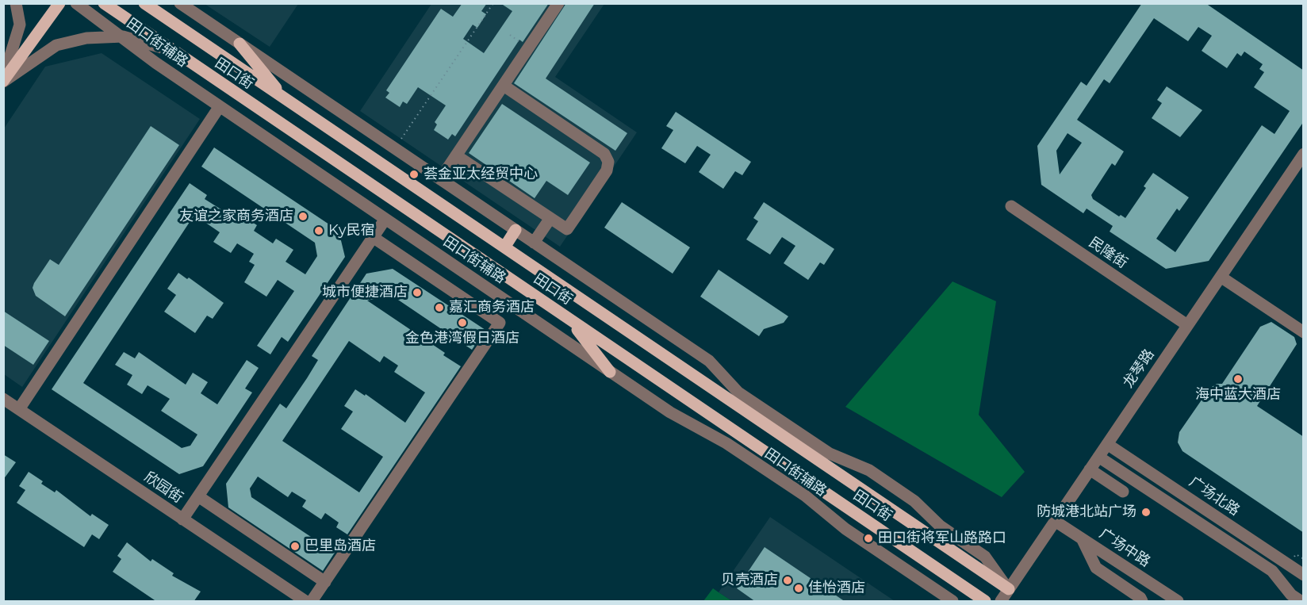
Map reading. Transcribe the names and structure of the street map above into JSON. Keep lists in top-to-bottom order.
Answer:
{
  "streets": {
    "main road": ["田口街"],
    "street": [
      "田口街辅路",
      "民隆街",
      "龙琴路",
      "欣园街",
      "广场北路",
      "广场中路"
    ]
  },
  "crossings": [
    ["田口街", "龙琴路"],
    ["民隆街", "龙琴路"],
    ["龙琴路", "广场北路"],
    ["龙琴路", "广场中路"]
  ],
  "places": [
    "荟金亚太经贸中心",
    "友谊之家商务酒店",
    "Ky民宿",
    "城市便捷酒店",
    "嘉汇商务酒店",
    "金色港湾假日酒店",
    "海中蓝大酒店",
    "防城港北站广场",
    "田口街将军山路路口",
    "巴里岛酒店",
    "贝壳酒店",
    "佳怡酒店"
  ]
}
